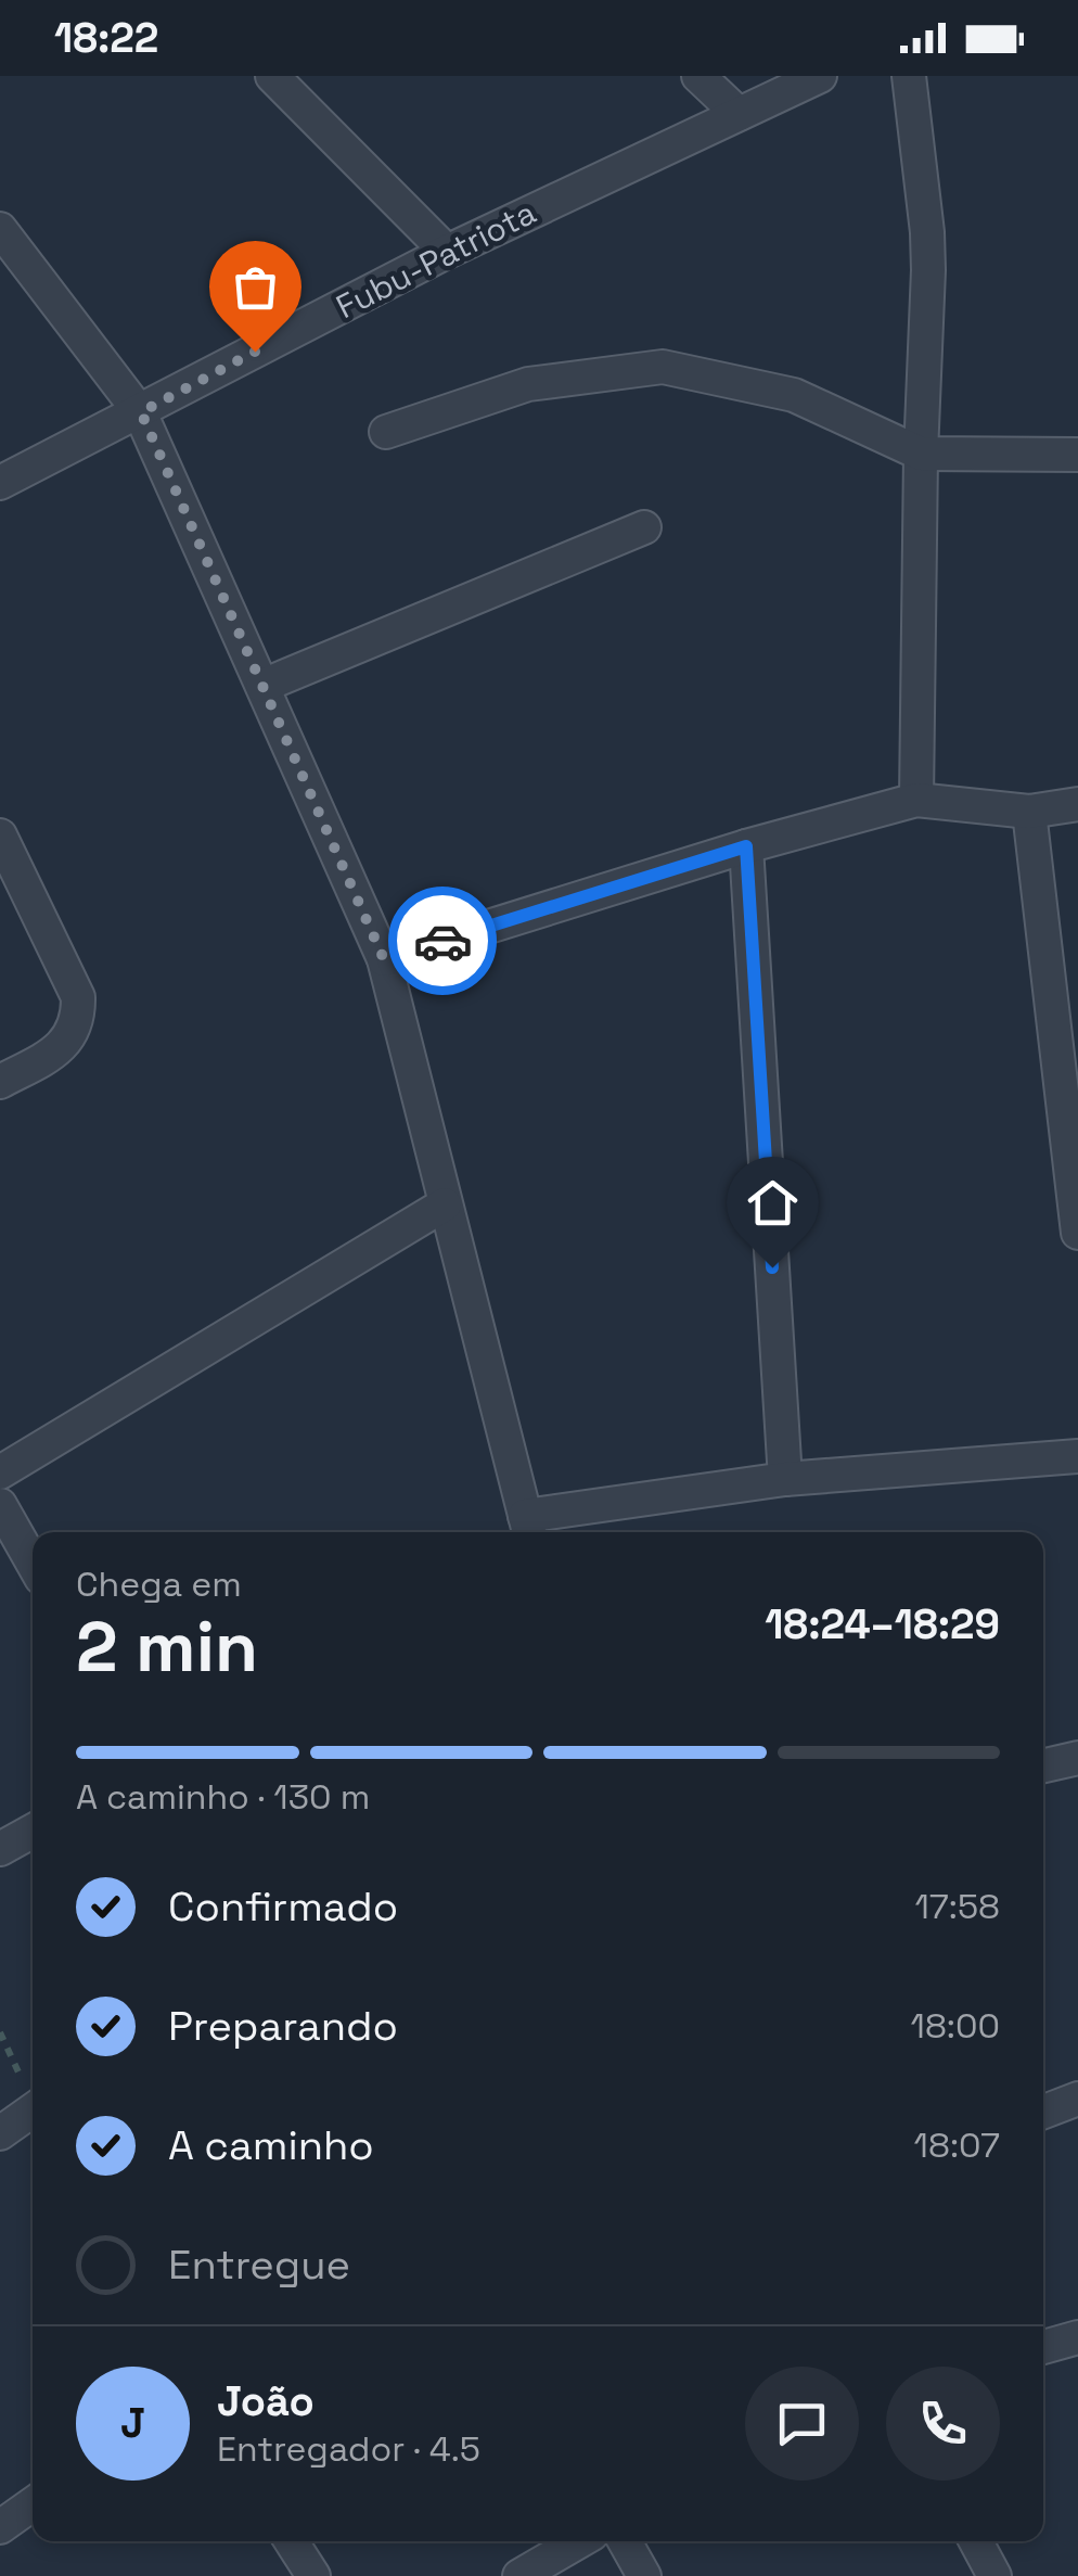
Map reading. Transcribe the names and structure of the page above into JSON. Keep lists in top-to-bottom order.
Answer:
{
  "streets": {
    "street": ["Fubu-Patriota"]
  },
  "page": {
    "status": "18:22",
    "heading": ["2 min", "Chega em", "18:24–18:29"],
    "panel": ["João", "Entregador · 4.5"],
    "bar": "A caminho · 130 m",
    "list": [
      ["Confirmado", "17:58"],
      ["Preparando", "18:00"],
      ["A caminho", "18:07"],
      "Entregue"
    ],
    "round": "J"
  }
}
